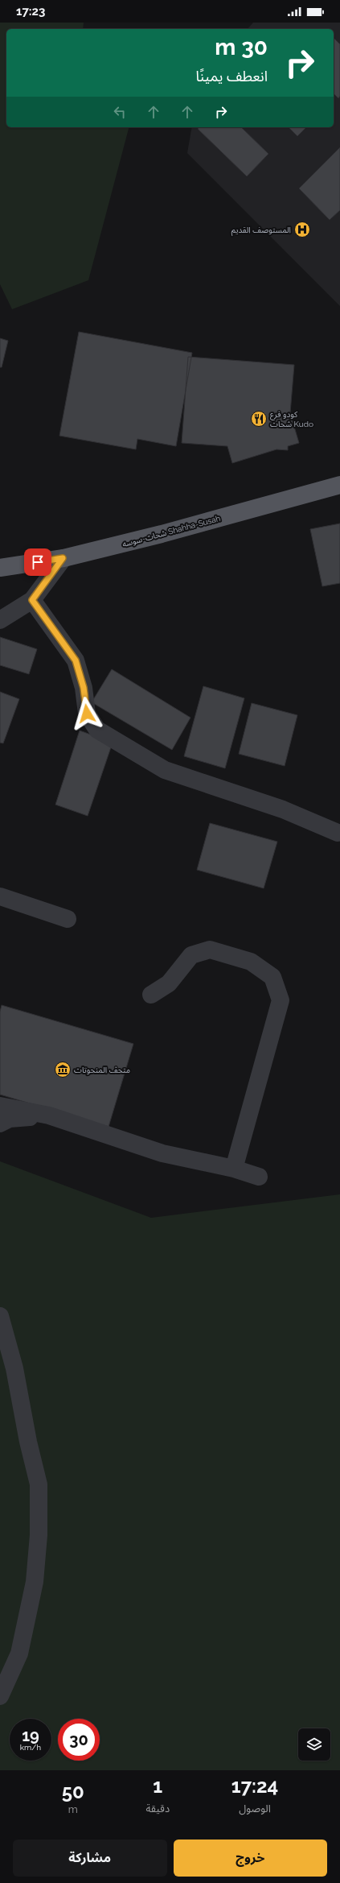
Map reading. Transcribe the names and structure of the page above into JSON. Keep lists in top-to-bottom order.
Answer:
{
  "streets": {
    "main road": ["شحات-سوسه Shahha-Susah"]
  },
  "places": {
    "hospital": ["المستوصف القديم"],
    "restaurant": ["كودو فرع شحات Kudo"],
    "museum": ["متحف المنحوتات"]
  },
  "page": {
    "status": "17:23",
    "turn": ["30 m", "انعطف يمينًا"],
    "speed": "19 km/h",
    "limit": "30",
    "eta": [
      "17:24",
      "الوصول",
      "1",
      "دقيقة",
      "50",
      "m"
    ],
    "buttons": ["خروج", "مشاركة"]
  }
}
